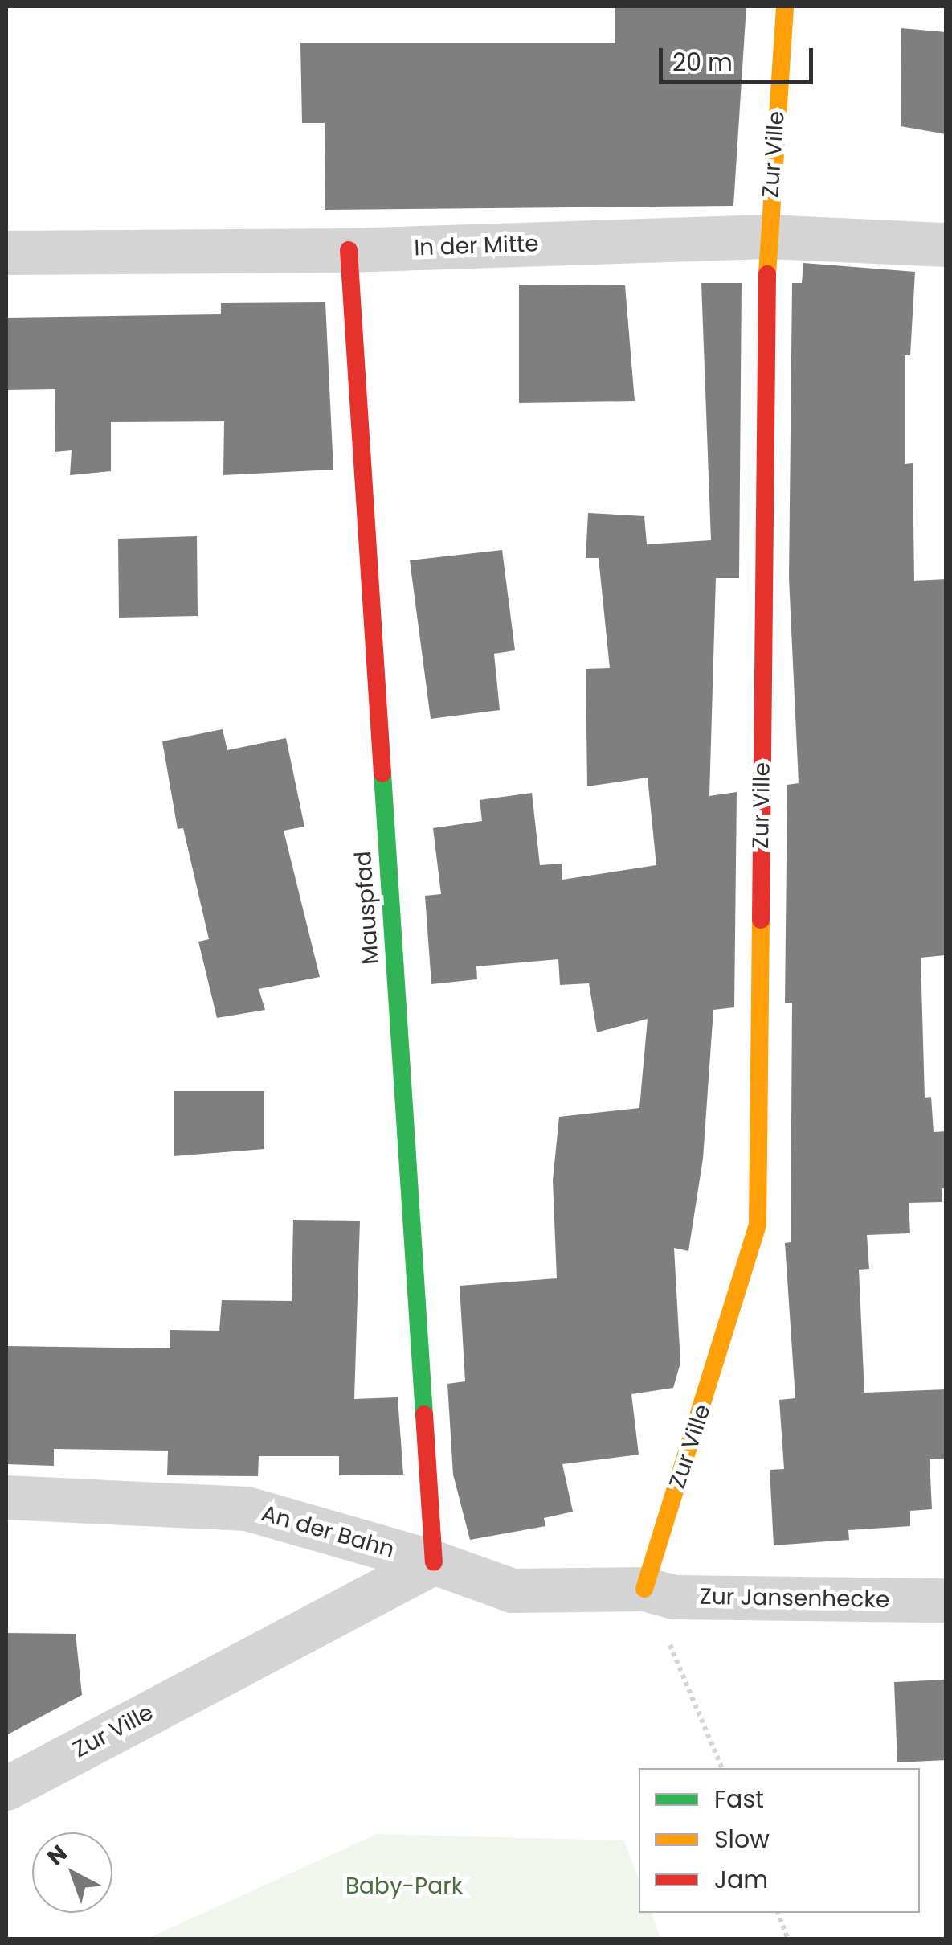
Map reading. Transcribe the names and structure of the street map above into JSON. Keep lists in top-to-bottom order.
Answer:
{
  "streets": {
    "street": [
      "Zur Ville",
      "In der Mitte",
      "Mauspfad",
      "An der Bahn",
      "Zur Jansenhecke"
    ]
  },
  "crossings": [
    ["Zur Ville", "In der Mitte"],
    ["Zur Ville", "Mauspfad"],
    ["Zur Ville", "An der Bahn"],
    ["Zur Ville", "Zur Jansenhecke"],
    ["In der Mitte", "Mauspfad"],
    ["Mauspfad", "An der Bahn"],
    ["An der Bahn", "Zur Jansenhecke"]
  ],
  "parks": ["Baby-Park"],
  "legend": ["Fast", "Slow", "Jam"],
  "scale_bar": "20 m",
  "north": "top left"
}
